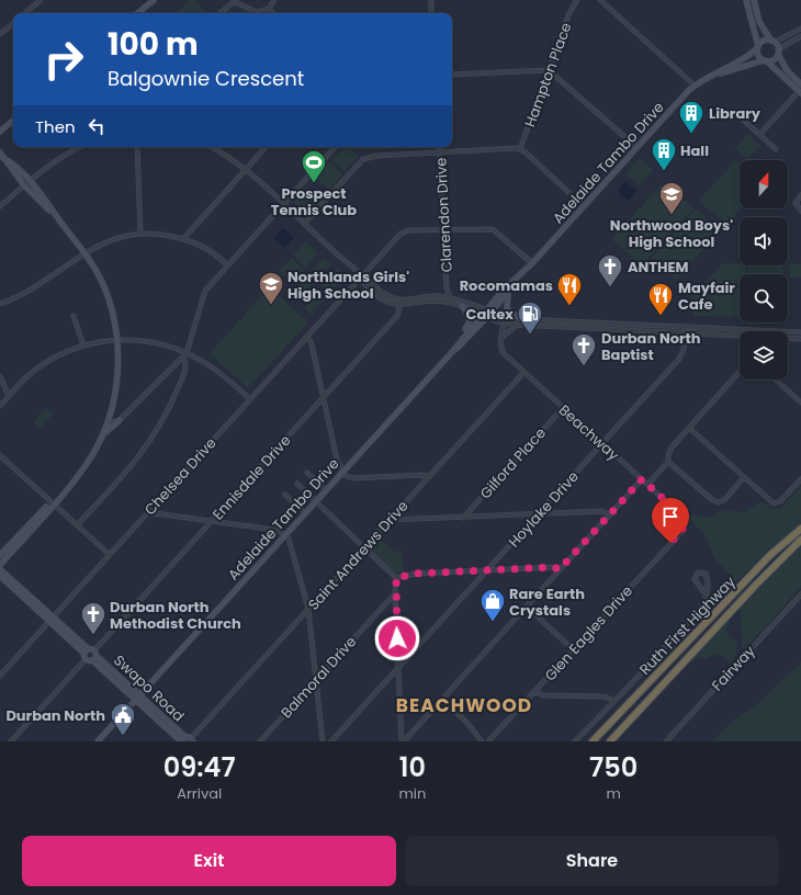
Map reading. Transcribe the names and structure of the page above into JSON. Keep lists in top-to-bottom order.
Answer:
{
  "streets": {
    "highway": ["Ruth First Highway"],
    "street": [
      "Hampton Place",
      "Adelaide Tambo Drive",
      "Clarendon Drive",
      "Beachway",
      "Gilford Place",
      "Chelsea Drive",
      "Ennisdale Drive",
      "Hoylake Drive",
      "Saint Andrews Drive",
      "Glen Eagles Drive",
      "Fairway",
      "Balmoral Drive",
      "Swapo Road"
    ]
  },
  "crossings": [
    ["Adelaide Tambo Drive", "Chelsea Drive"],
    ["Adelaide Tambo Drive", "Swapo Road"],
    ["Clarendon Drive", "Chelsea Drive"],
    ["Beachway", "Gilford Place"],
    ["Beachway", "Hoylake Drive"],
    ["Beachway", "Saint Andrews Drive"],
    ["Beachway", "Glen Eagles Drive"],
    ["Chelsea Drive", "Swapo Road"],
    ["Ennisdale Drive", "Swapo Road"],
    ["Saint Andrews Drive", "Swapo Road"]
  ],
  "districts": ["BEACHWOOD"],
  "places": {
    "building": ["Library", "Hall"],
    "sports": ["Prospect Tennis Club"],
    "school or university": ["Northwood Boys' High School", "Northlands Girls' High School"],
    "church": ["ANTHEM", "Durban North Baptist", "Durban North Methodist Church"],
    "restaurant": ["Rocomamas", "Mayfair Cafe"],
    "fuel station": ["Caltex"],
    "shop": ["Rare Earth Crystals"],
    "public building": ["Durban North"]
  },
  "north": "top",
  "page": {
    "turn": ["100 m", "Balgownie Crescent"],
    "then": "Then",
    "eta": [
      "09:47",
      "Arrival",
      "10",
      "min",
      "750",
      "m"
    ],
    "buttons": ["Exit", "Share"]
  }
}
